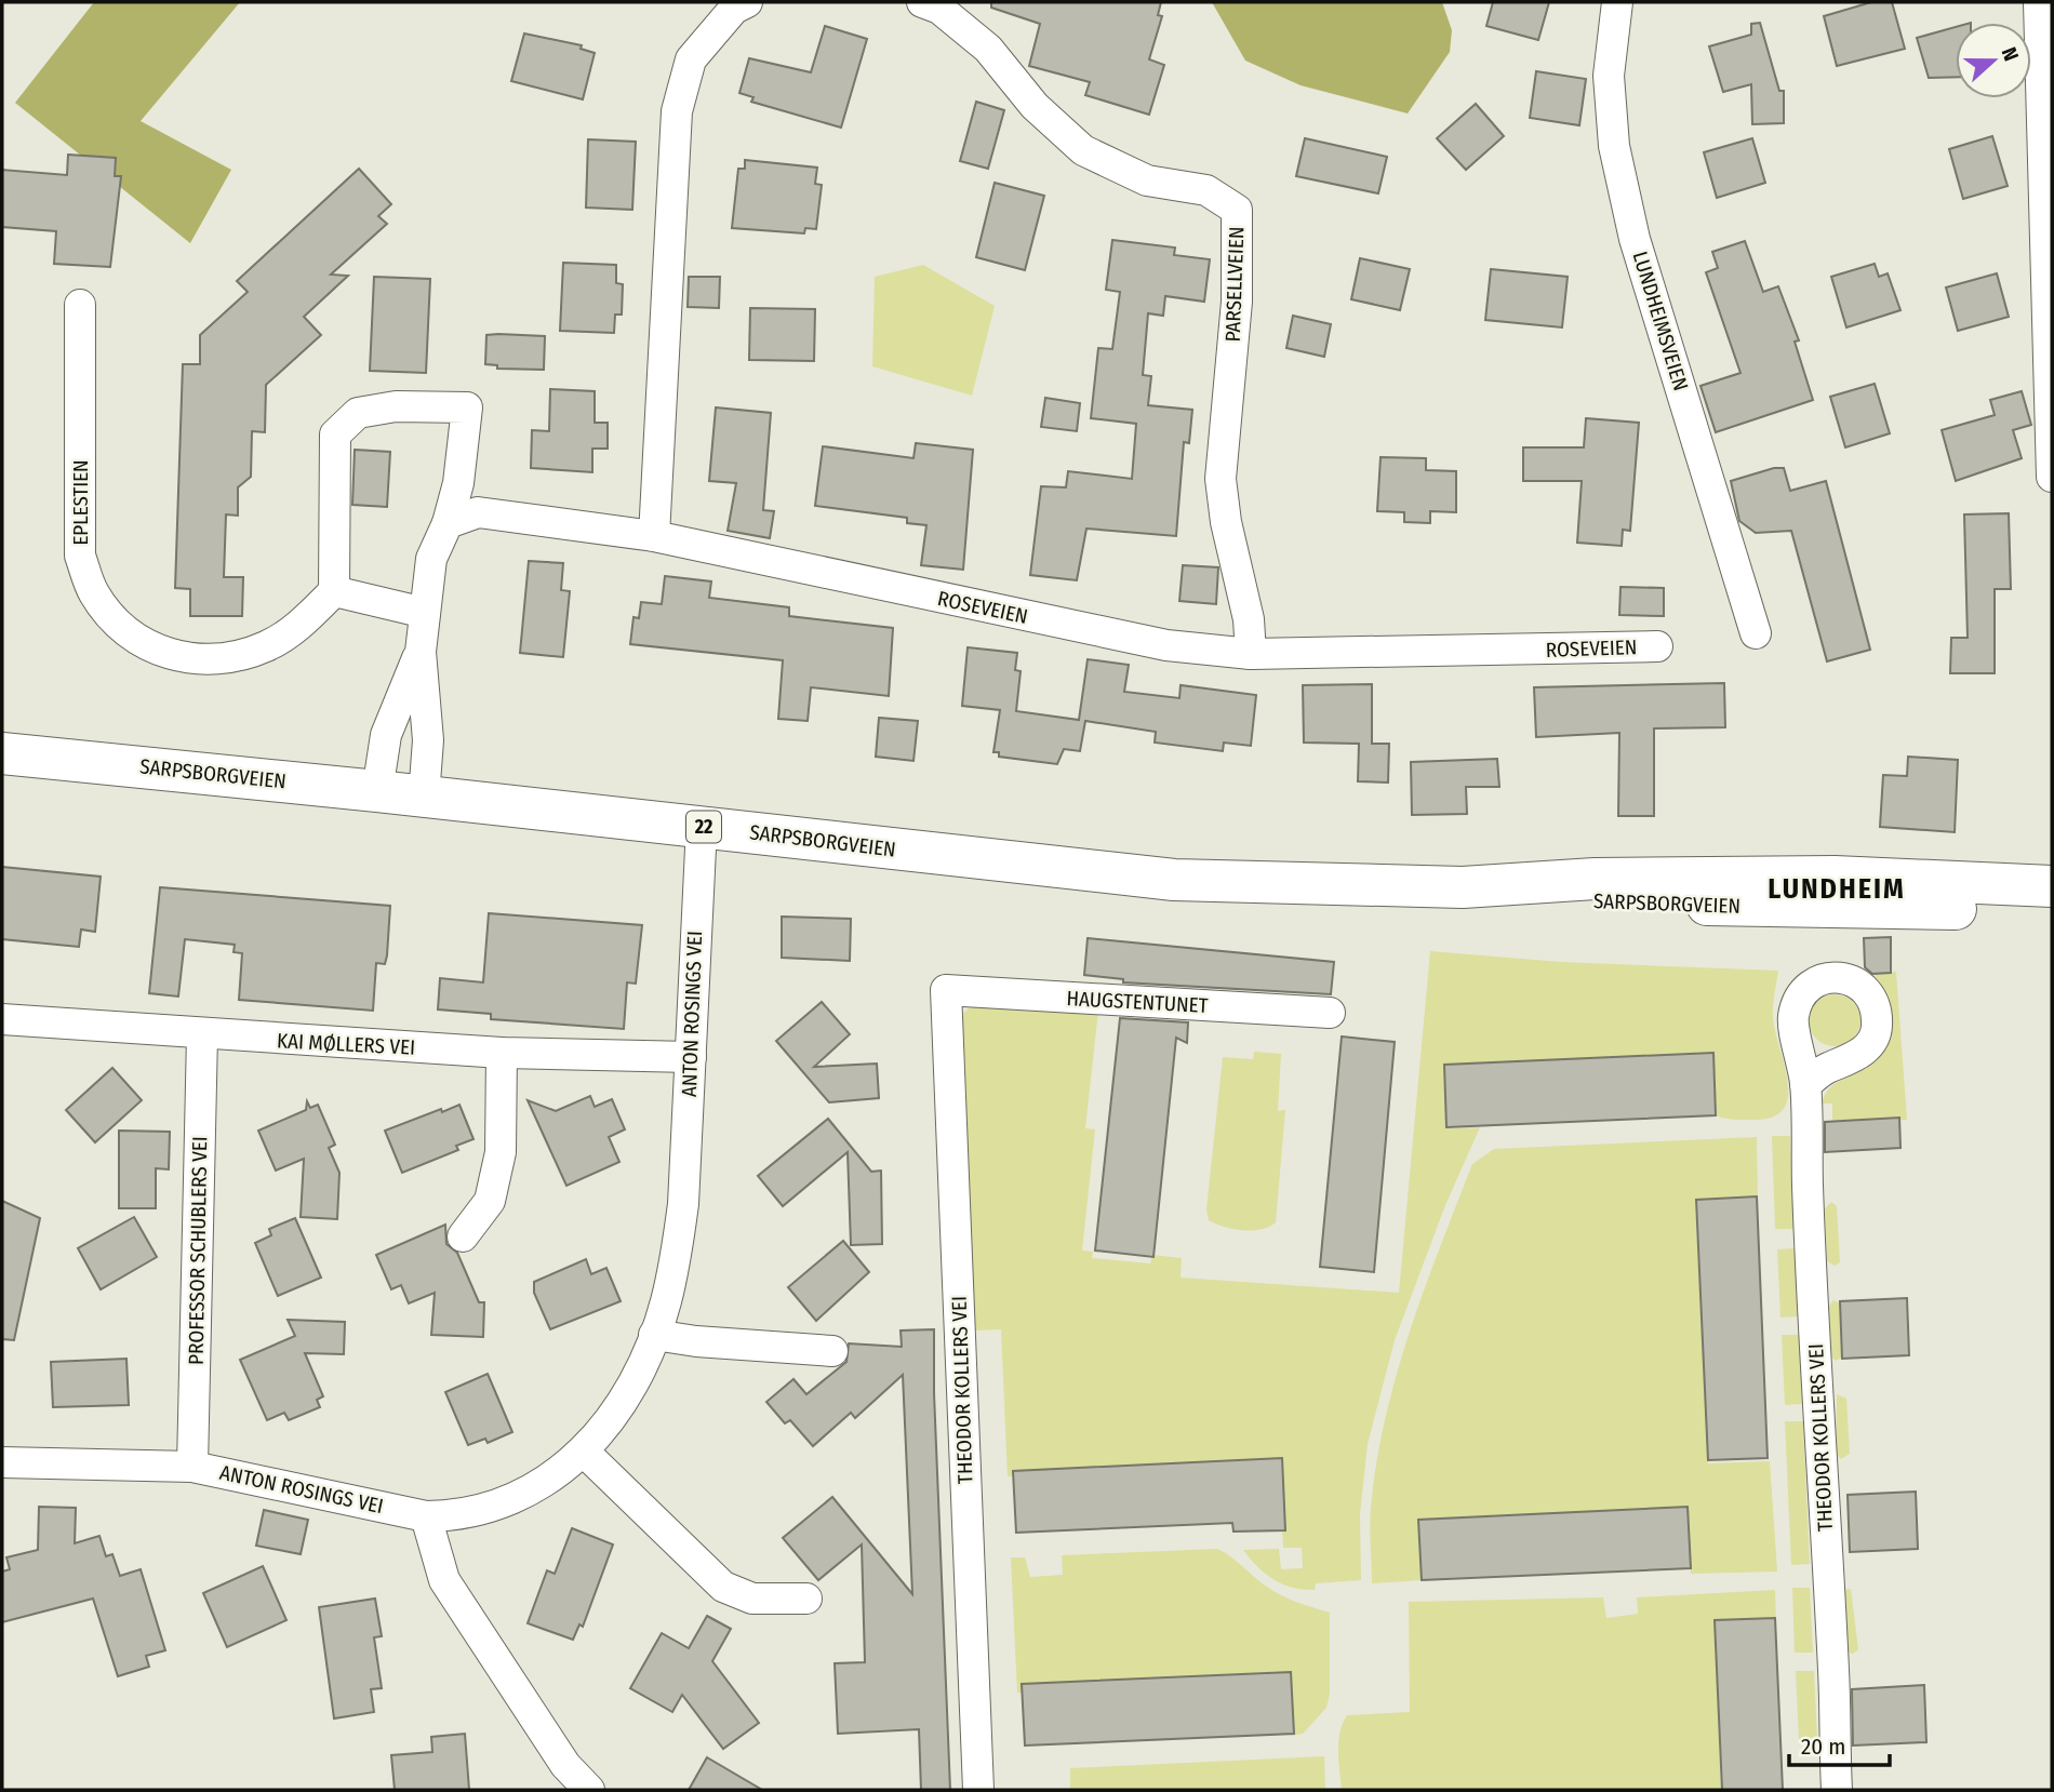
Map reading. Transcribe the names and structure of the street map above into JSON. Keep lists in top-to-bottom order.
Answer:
{
  "streets": {
    "highway": ["SARPSBORGVEIEN", "22"],
    "street": [
      "PARSELLVEIEN",
      "LUNDHEIMSVEIEN",
      "EPLESTIEN",
      "ROSEVEIEN",
      "HAUGSTENTUNET",
      "ANTON ROSINGS VEI",
      "KAI MØLLERS VEI",
      "PROFESSOR SCHUBLERS VEI",
      "THEODOR KOLLERS VEI"
    ]
  },
  "crossings": [
    ["PARSELLVEIEN", "ROSEVEIEN"],
    ["SARPSBORGVEIEN", "ANTON ROSINGS VEI"],
    ["HAUGSTENTUNET", "THEODOR KOLLERS VEI"],
    ["ANTON ROSINGS VEI", "KAI MØLLERS VEI"],
    ["ANTON ROSINGS VEI", "PROFESSOR SCHUBLERS VEI"],
    ["KAI MØLLERS VEI", "PROFESSOR SCHUBLERS VEI"]
  ],
  "districts": ["LUNDHEIM"],
  "scale_bar": "20 m",
  "north": "right"
}
